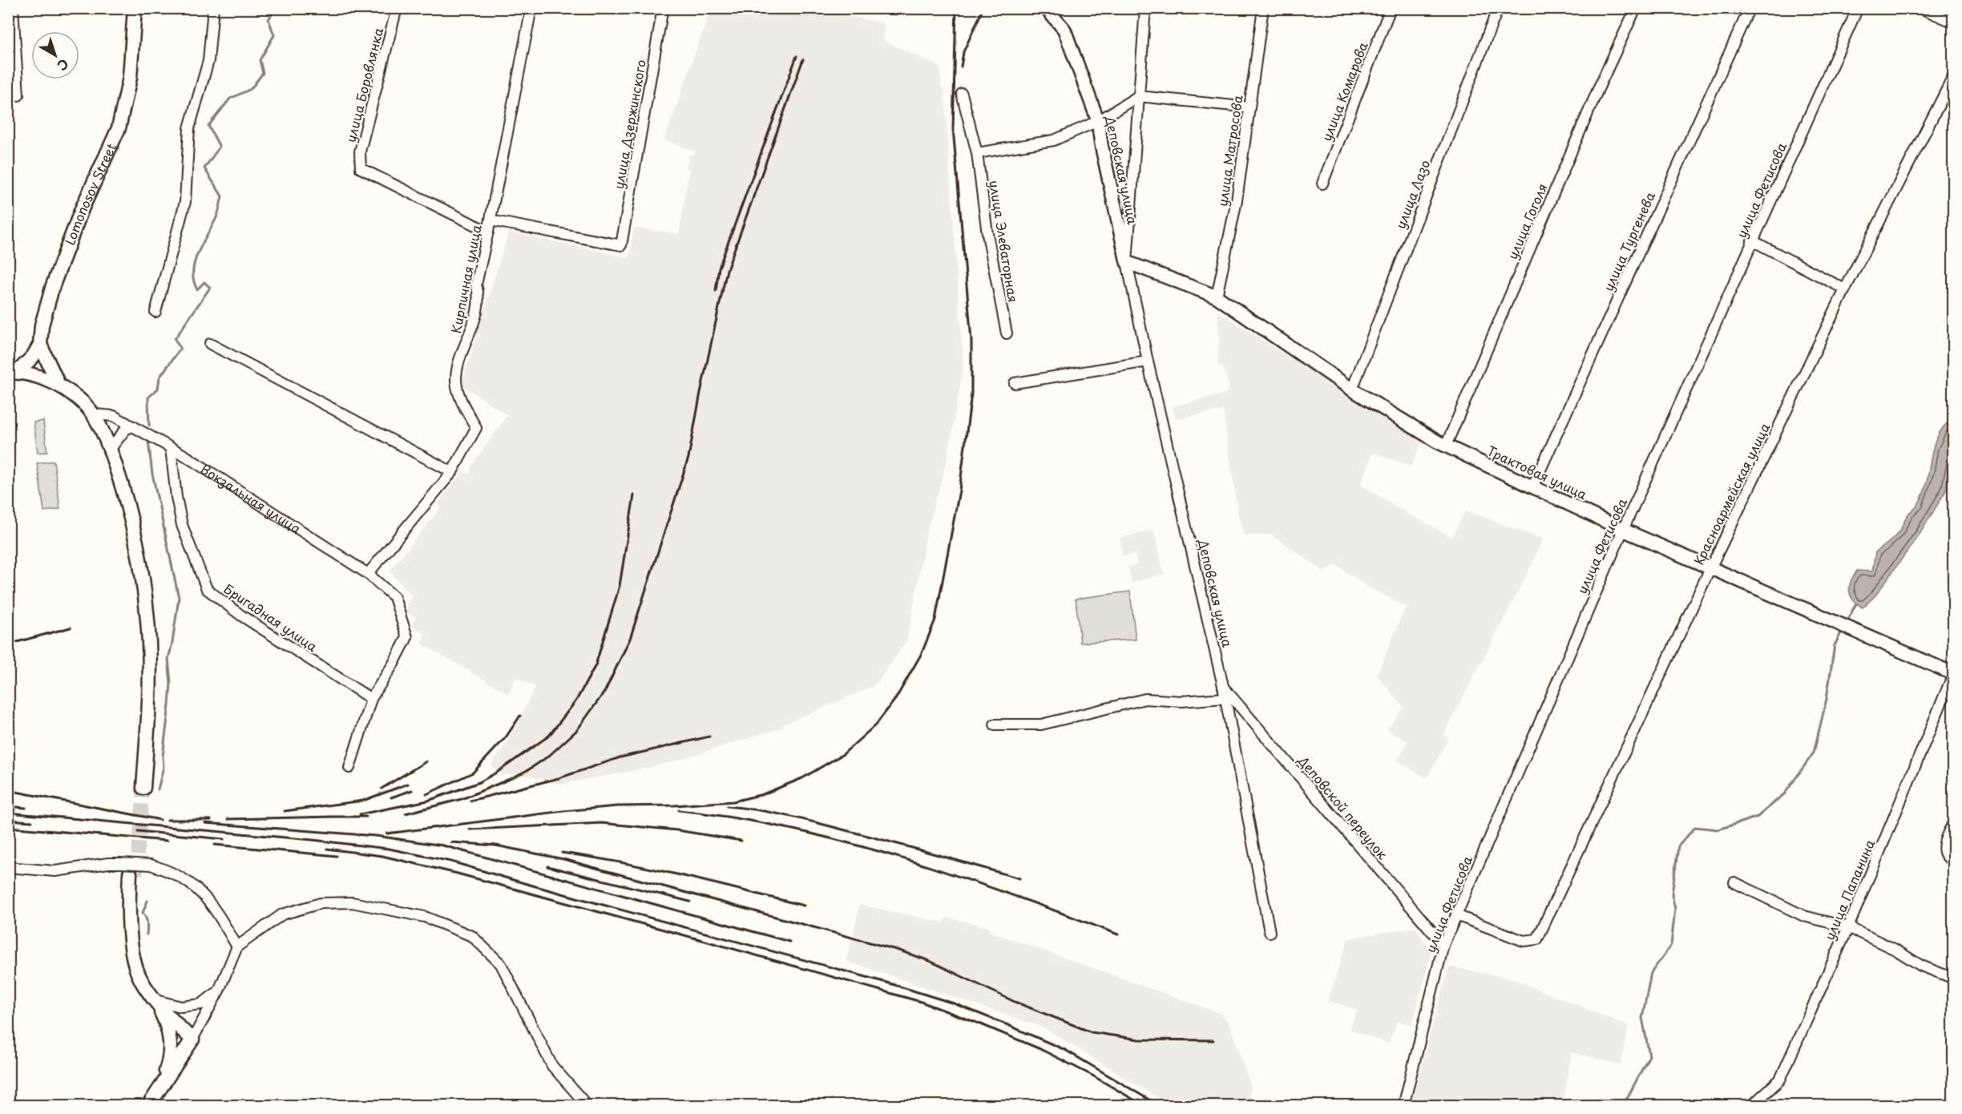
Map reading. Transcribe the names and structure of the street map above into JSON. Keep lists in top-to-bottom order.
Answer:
{
  "streets": {
    "main road": ["Lomonosov Street"],
    "street": [
      "улица Боровлянка",
      "улица Комарова",
      "улица Дзержинского",
      "улица Матросова",
      "Деповская улица",
      "улица Фетисова",
      "улица Лазо",
      "улица Гоголя",
      "улица Элеваторная",
      "улица Тургенева",
      "Кирпичная улица",
      "Трактовая улица",
      "Красноармейская улица",
      "Вокзальная улица",
      "Бригадная улица",
      "Деповской переулок",
      "улица Папанина"
    ]
  },
  "crossings": [
    ["улица Боровлянка", "Кирпичная улица"],
    ["улица Дзержинского", "Кирпичная улица"],
    ["улица Матросова", "Трактовая улица"],
    ["Деповская улица", "Трактовая улица"],
    ["Деповская улица", "Деповской переулок"],
    ["улица Фетисова", "Трактовая улица"],
    ["улица Фетисова", "Красноармейская улица"],
    ["улица Фетисова", "Деповской переулок"],
    ["улица Лазо", "Трактовая улица"],
    ["улица Гоголя", "Трактовая улица"],
    ["улица Тургенева", "Трактовая улица"],
    ["Кирпичная улица", "Вокзальная улица"],
    ["Трактовая улица", "Красноармейская улица"],
    ["Трактовая улица", "улица Папанина"],
    ["Вокзальная улица", "Бригадная улица"]
  ],
  "north": "bottom right"
}
